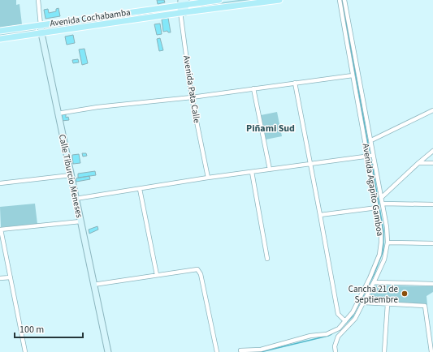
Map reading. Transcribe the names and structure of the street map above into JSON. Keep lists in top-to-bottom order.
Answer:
{
  "streets": {
    "main road": ["Avenida Cochabamba"],
    "street": ["Avenida Pata Calle", "Calle Tiburcio Meneses", "Avenida Agapito Gamboa"]
  },
  "crossings": [
    ["Avenida Cochabamba", "Avenida Pata Calle"],
    ["Avenida Cochabamba", "Calle Tiburcio Meneses"]
  ],
  "districts": ["Piñami Sud"],
  "places": ["Cancha 21 de Septiembre"],
  "scale_bar": "100 m"
}
